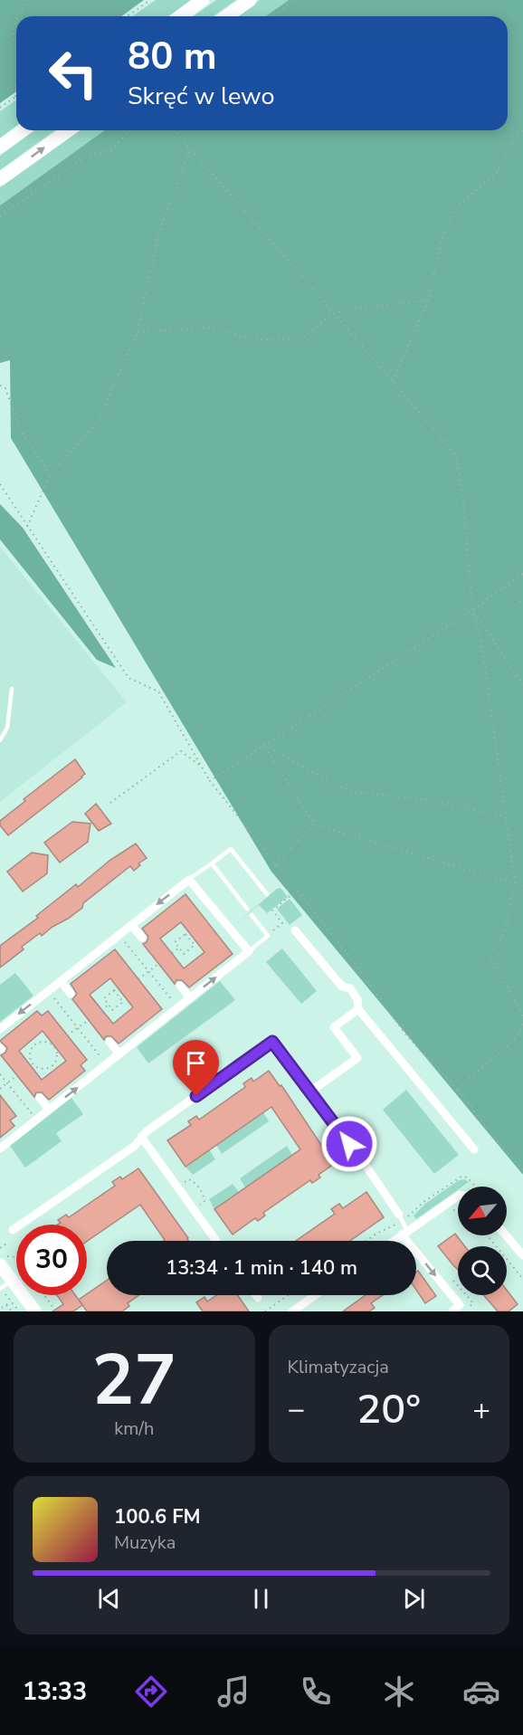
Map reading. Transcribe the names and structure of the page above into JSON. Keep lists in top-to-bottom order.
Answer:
{
  "north": "bottom left",
  "page": {
    "turn": ["80 m", "Skręć w lewo"],
    "limit": "30",
    "trip": "13:34 · 1 min · 140 m",
    "tile": [
      ["27", "km/h"],
      "Klimatyzacja"
    ],
    "heat": ["−", "20°", "+"],
    "song": ["100.6 FM", "Muzyka"],
    "tabs": "13:33"
  }
}
